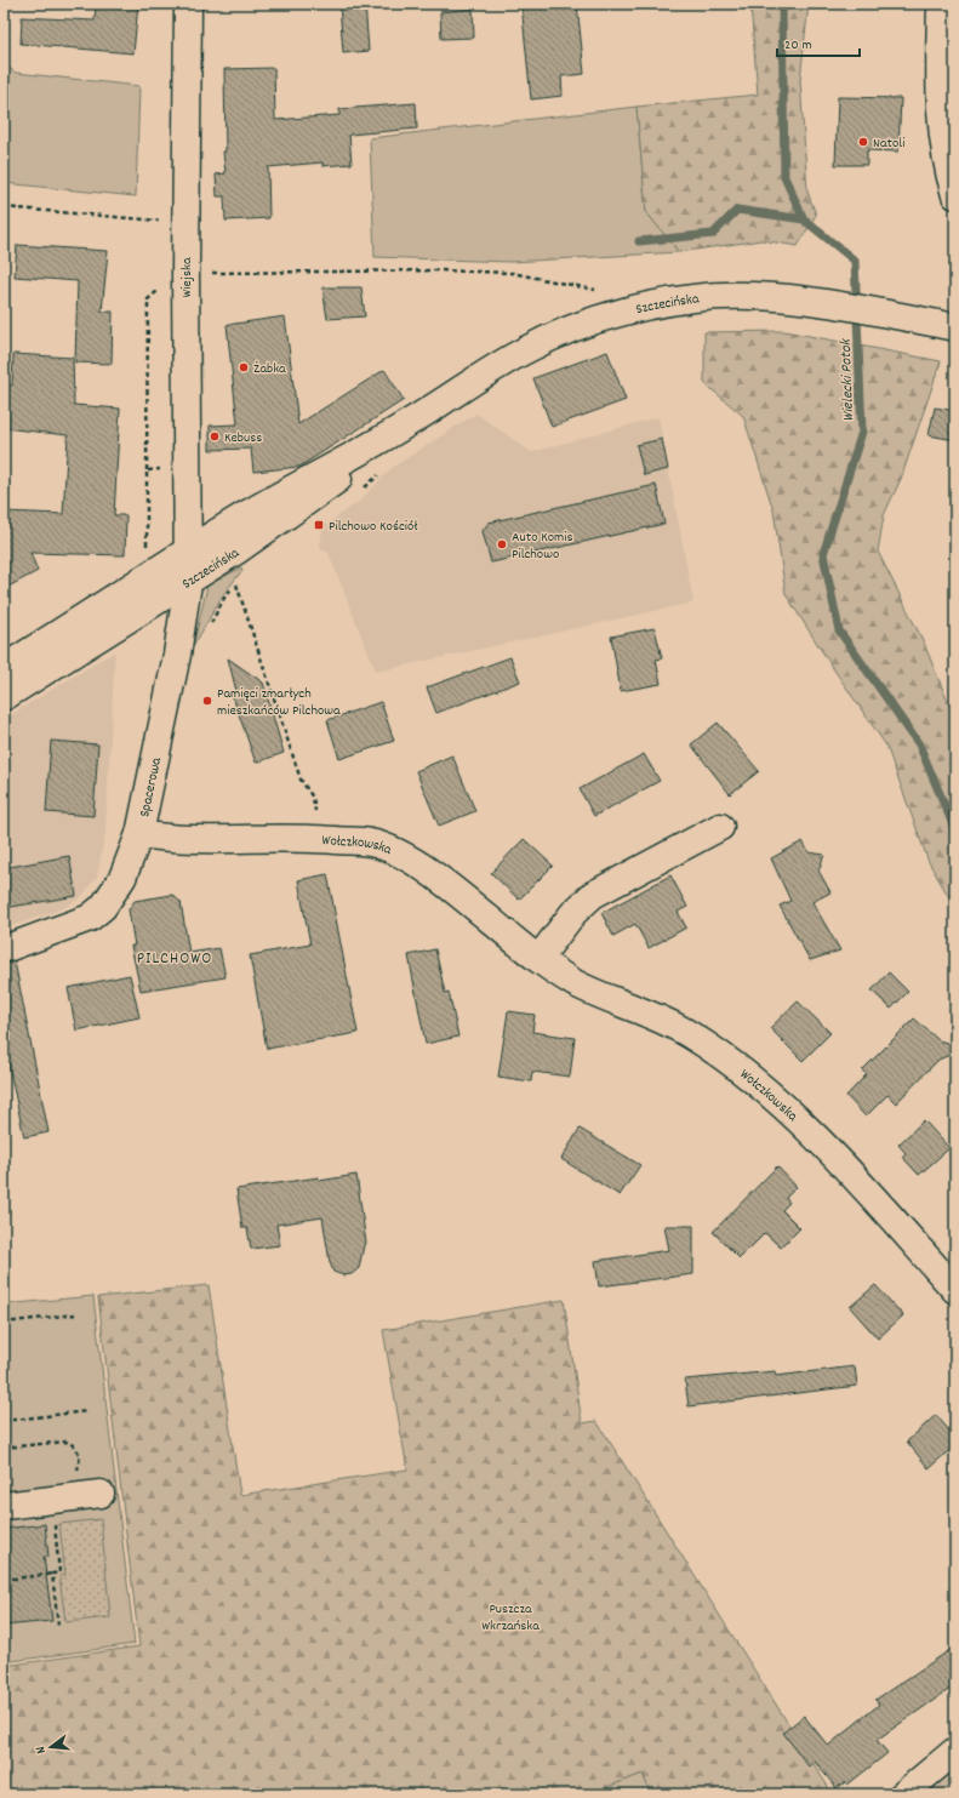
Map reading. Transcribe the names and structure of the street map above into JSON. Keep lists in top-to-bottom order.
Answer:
{
  "streets": {
    "street": [
      "Wiejska",
      "Szczecińska",
      "Spacerowa",
      "Wołczkowska"
    ]
  },
  "crossings": [
    ["Wiejska", "Szczecińska"],
    ["Wiejska", "Spacerowa"],
    ["Szczecińska", "Spacerowa"],
    ["Spacerowa", "Wołczkowska"]
  ],
  "districts": ["PILCHOWO"],
  "water": ["Wielecki Potok"],
  "parks": ["Puszcza Wkrzańska"],
  "places": {
    "other": [
      "Natoli",
      "Żabka",
      "Kebuss",
      "Auto Komis Pilchowo",
      "Pamięci zmarłych mieszkańców Pilchowa"
    ],
    "transit": ["Pilchowo Kościół"]
  },
  "scale_bar": "20 m",
  "north": "left"
}
